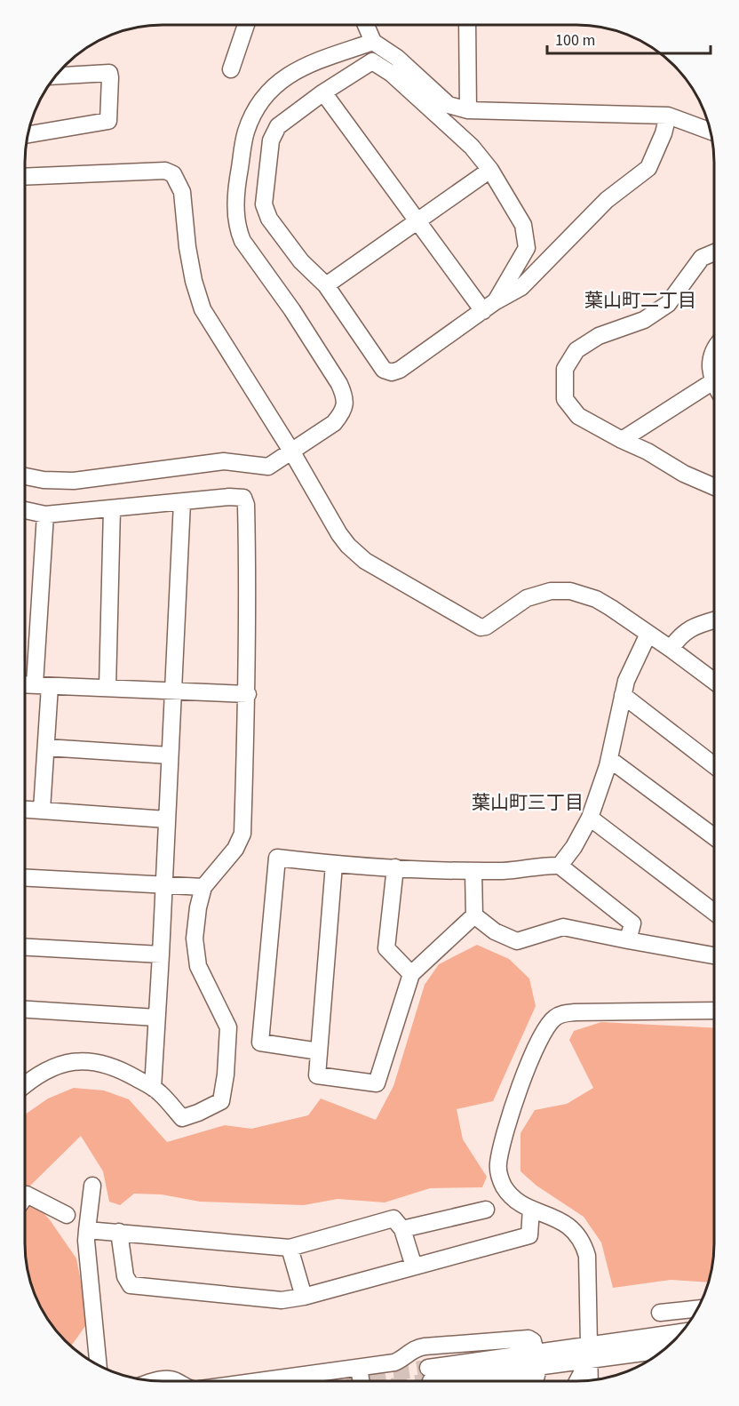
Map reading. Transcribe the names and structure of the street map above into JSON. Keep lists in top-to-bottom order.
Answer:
{
  "districts": ["葉山町二丁目", "葉山町三丁目"],
  "scale_bar": "100 m"
}
